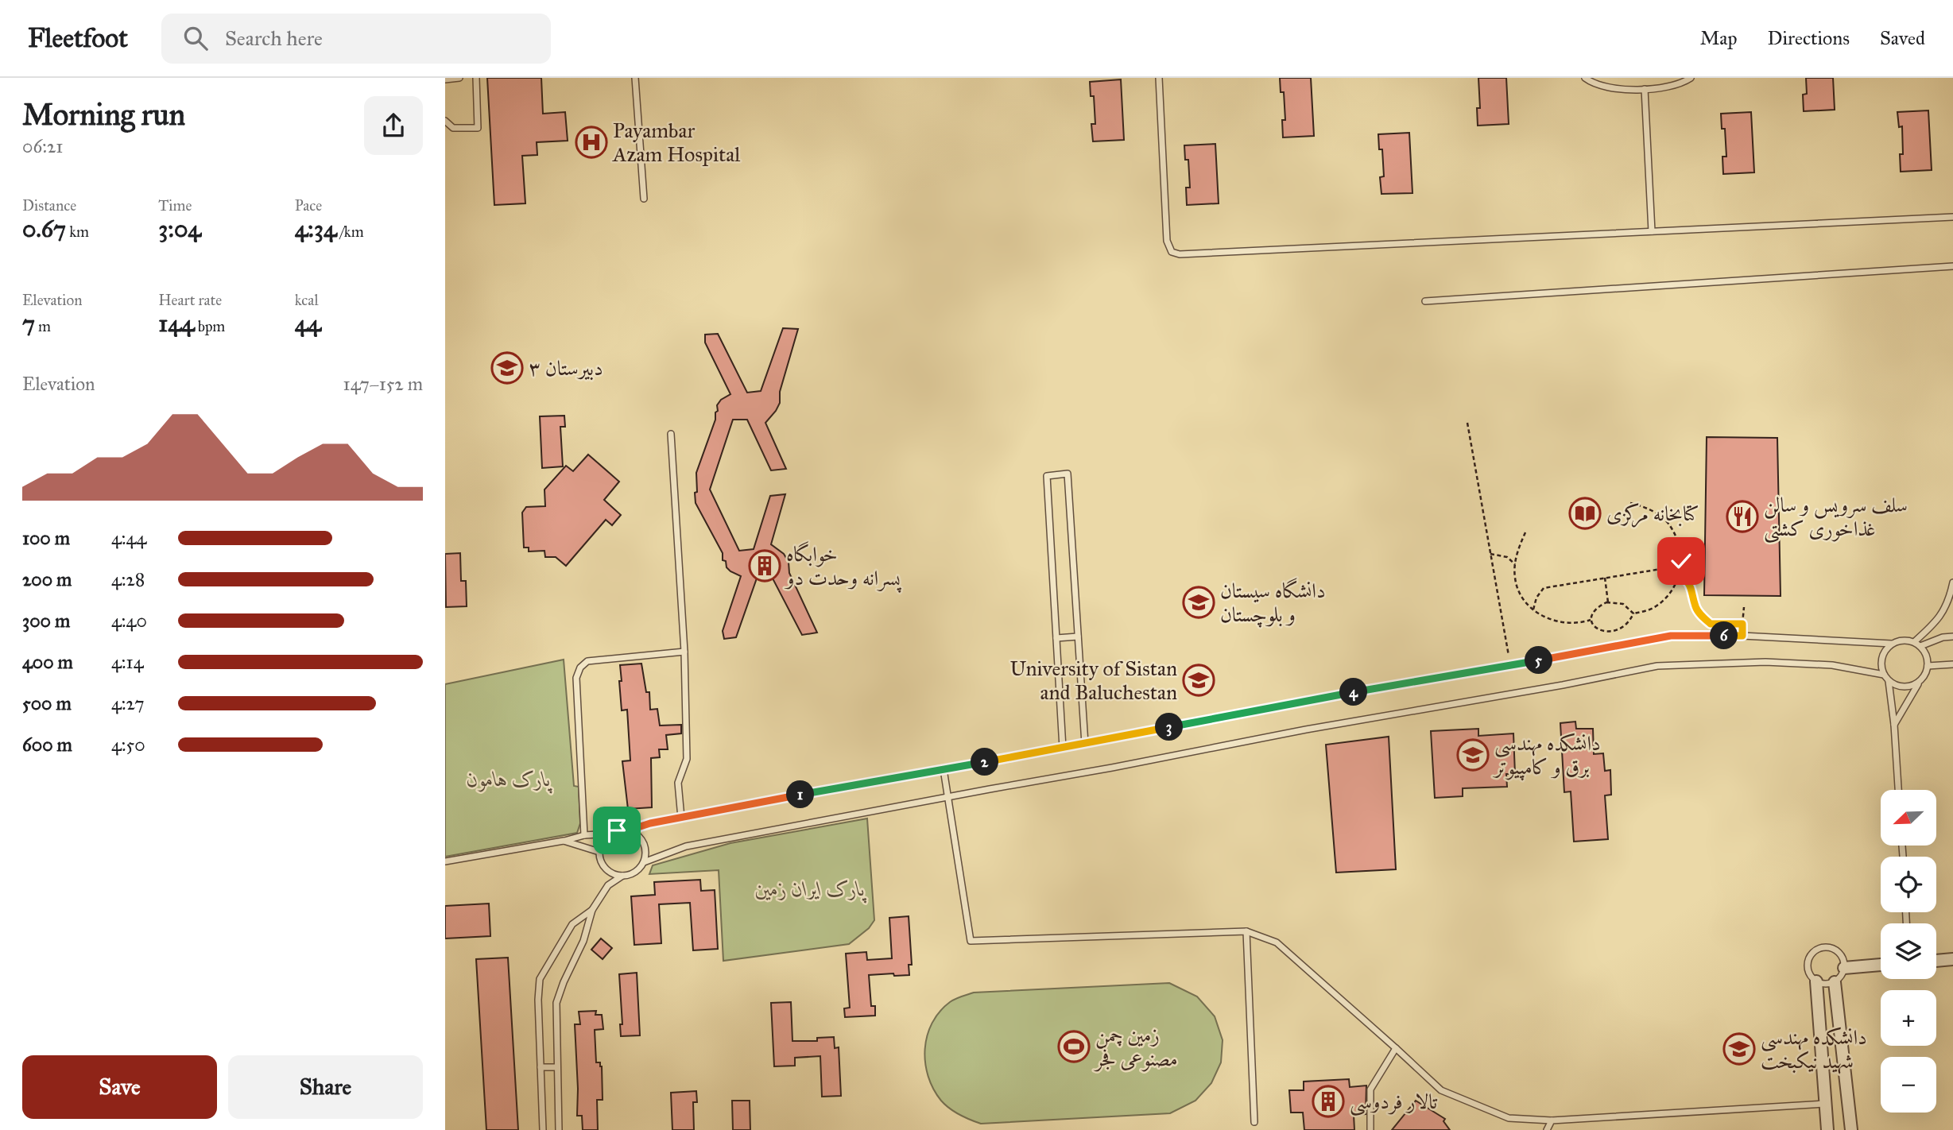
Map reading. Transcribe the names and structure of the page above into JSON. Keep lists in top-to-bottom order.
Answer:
{
  "parks": ["پارک هامون", "پارک ایران زمین"],
  "places": {
    "hospital": ["Payambar Azam Hospital"],
    "school or university": [
      "دبیرستان ۳",
      "دانشگاه سیستان و بلوچستان",
      "University of Sistan and Baluchestan",
      "دانشکده مهندسی برق و کامپیوتر",
      "دانشکده مهندسی شهید نیکبخت"
    ],
    "library": ["کتابخانه مرکزی"],
    "restaurant": ["سلف سرویس و سالن غذاخوری کشتی"],
    "building": ["خوابگاه پسرانه وحدت دو", "تالار فردوسی"],
    "sports": ["زمین چمن مصنوعی فجر"]
  },
  "north": "bottom left",
  "page": {
    "header": "Fleetfoot",
    "search": "Search here",
    "nav": ["Map", "Directions", "Saved"],
    "heading": ["Morning run", "06:21"],
    "stats": [
      ["Distance", "0.67 km"],
      ["Time", "3:04"],
      ["Pace", "4:34 /km"],
      ["Elevation", "7 m"],
      ["Heart rate", "144 bpm"],
      ["kcal", "44"]
    ],
    "chart": ["Elevation", "147–152 m"],
    "list": [
      {
        "name": "100 m",
        "note": "4:44"
      },
      {
        "name": "200 m",
        "note": "4:28"
      },
      {
        "name": "300 m",
        "note": "4:40"
      },
      {
        "name": "400 m",
        "note": "4:14"
      },
      {
        "name": "500 m",
        "note": "4:27"
      },
      {
        "name": "600 m",
        "note": "4:50"
      }
    ],
    "pins": [
      "6",
      "5",
      "4",
      "3",
      "2",
      "1"
    ],
    "map_buttons": ["+", "−"],
    "buttons": ["Save", "Share"]
  }
}
